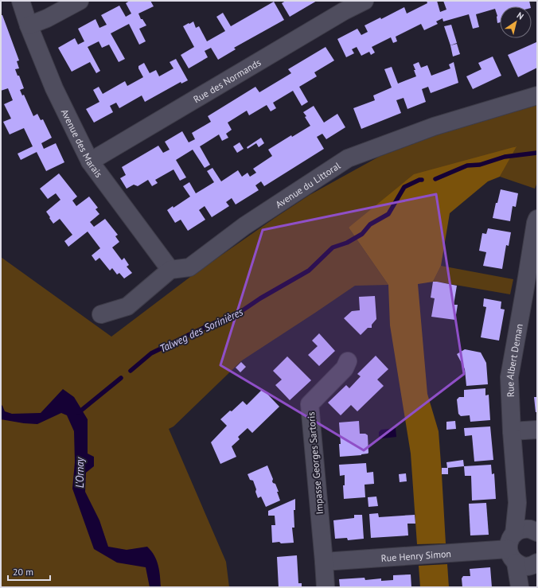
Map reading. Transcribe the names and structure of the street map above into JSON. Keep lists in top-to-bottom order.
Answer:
{
  "streets": {
    "street": [
      "Rue des Normands",
      "Avenue des Marais",
      "Avenue du Littoral",
      "Rue Albert Deman",
      "Impasse Georges Sartoris",
      "Rue Henry Simon"
    ]
  },
  "crossings": [
    ["Rue des Normands", "Avenue des Marais"],
    ["Avenue des Marais", "Avenue du Littoral"],
    ["Rue Albert Deman", "Rue Henry Simon"],
    ["Impasse Georges Sartoris", "Rue Henry Simon"]
  ],
  "water": ["Talweg des Sorinières", "L'Ornay"],
  "scale_bar": "20 m",
  "north": "top right"
}
